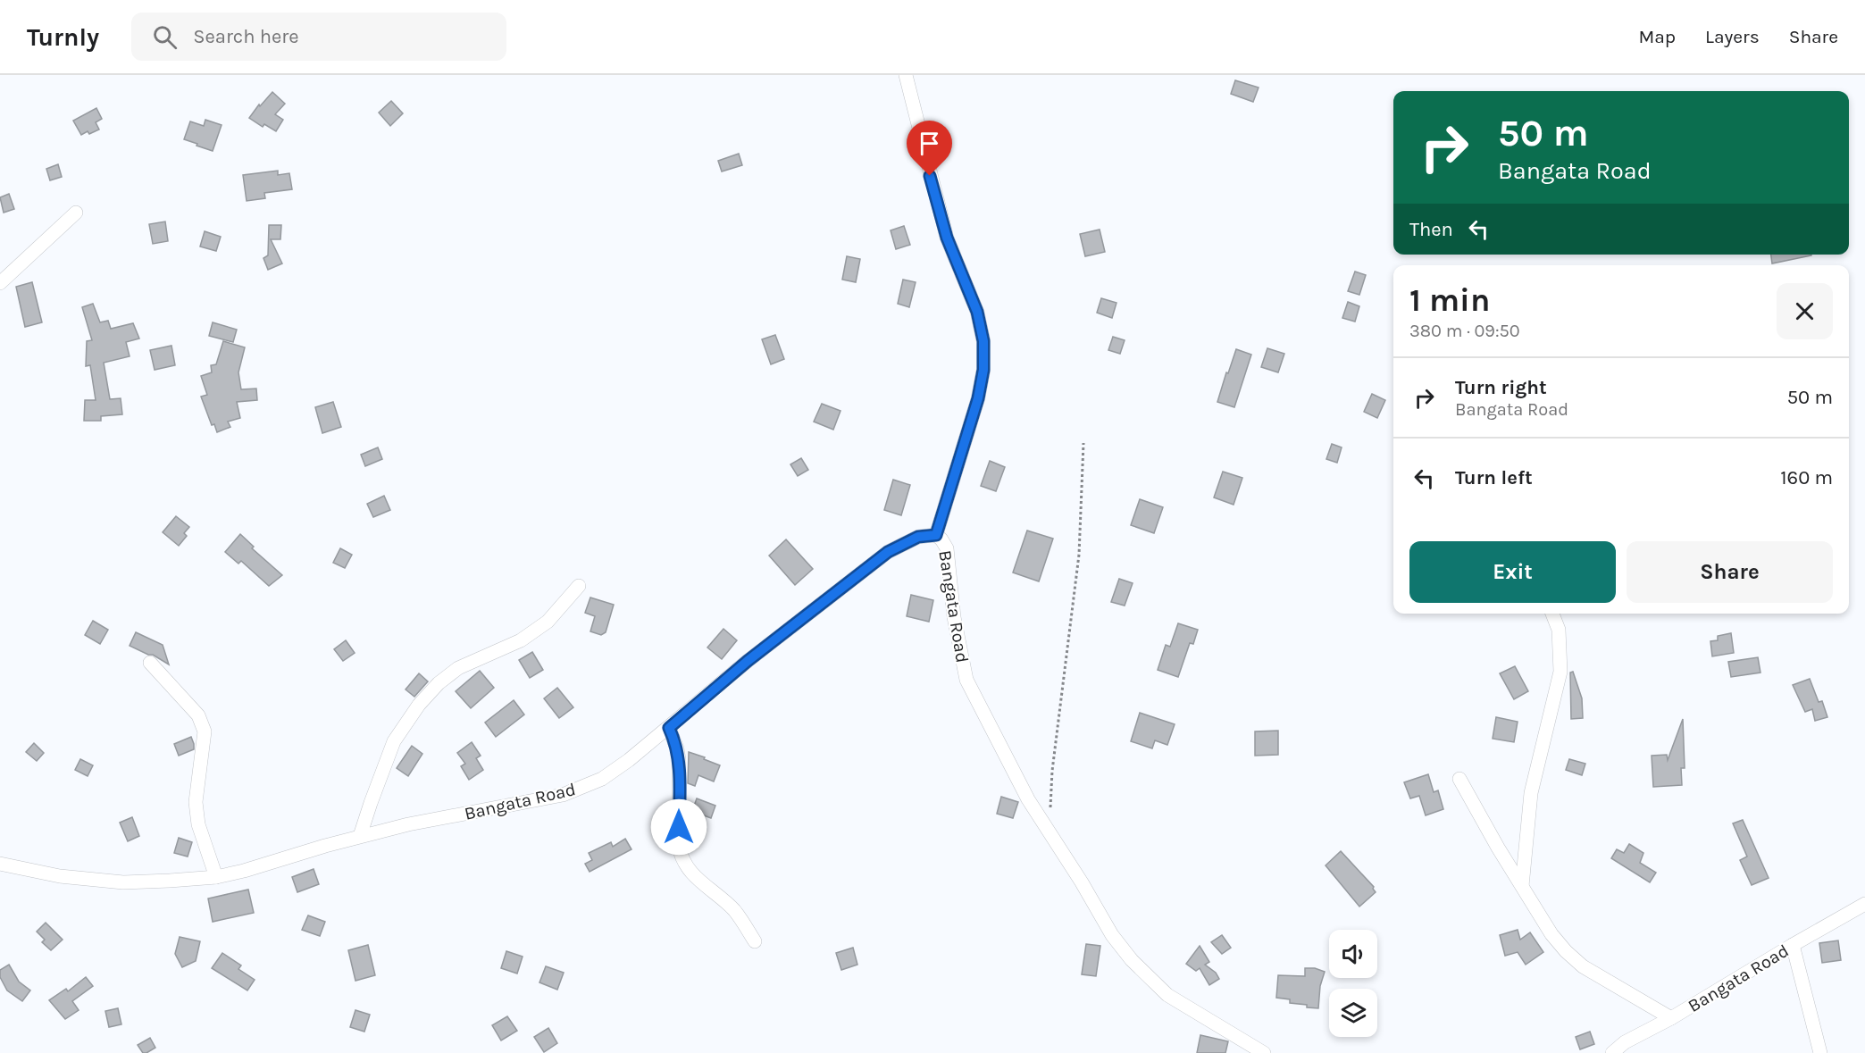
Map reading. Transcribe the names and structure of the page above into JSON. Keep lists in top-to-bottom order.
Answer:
{
  "streets": {
    "street": ["Bangata Road"]
  },
  "page": {
    "header": "Turnly",
    "search": "Search here",
    "nav": ["Map", "Layers", "Share"],
    "turn": ["50 m", "Bangata Road"],
    "then": "Then",
    "heading": ["1 min", "380 m · 09:50"],
    "list": [
      {
        "name": "Turn right",
        "note": "Bangata Road",
        "value": "50 m"
      },
      {
        "name": "Turn left",
        "value": "160 m"
      }
    ],
    "buttons": ["Exit", "Share"]
  }
}
